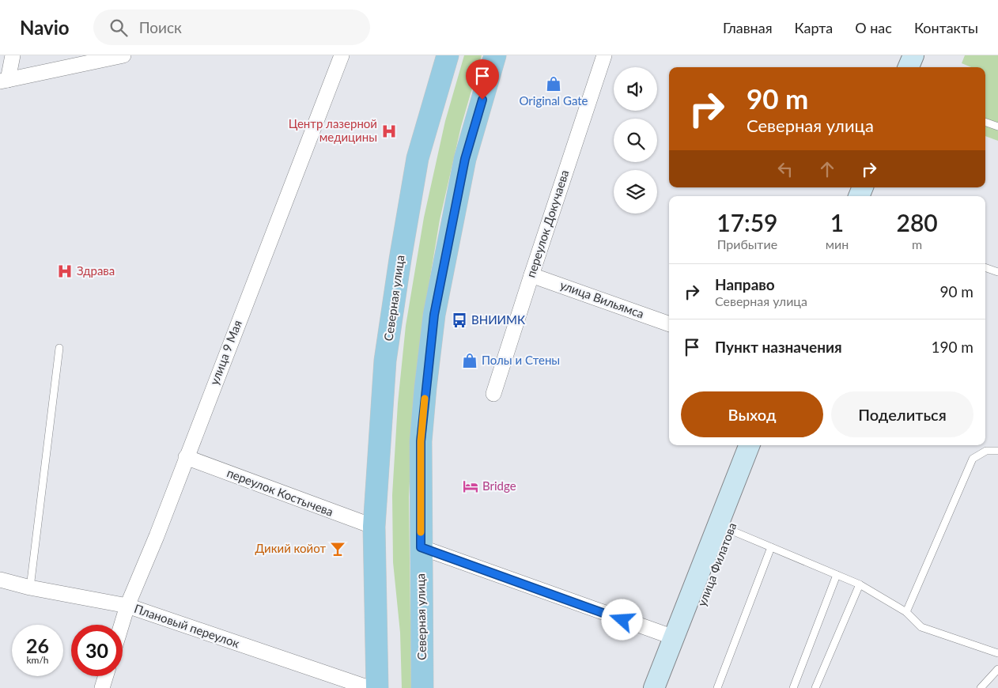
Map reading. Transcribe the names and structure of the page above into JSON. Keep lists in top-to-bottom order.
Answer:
{
  "streets": {
    "main road": ["Северная улица", "улица Филатова"],
    "street": [
      "переулок Докучаева",
      "улица Вильямса",
      "улица 9 Мая",
      "переулок Костычева",
      "Плановый переулок"
    ]
  },
  "crossings": [
    ["переулок Докучаева", "улица Вильямса"],
    ["Северная улица", "переулок Костычева"],
    ["улица 9 Мая", "переулок Костычева"],
    ["улица 9 Мая", "Плановый переулок"]
  ],
  "places": {
    "shop": ["Original Gate", "Полы и Стены"],
    "hospital": ["Центр лазерной медицины", "Здрава"],
    "bus stop": ["ВНИИМК"],
    "hotel": ["Bridge"],
    "bar": ["Дикий койот"]
  },
  "page": {
    "header": "Navio",
    "search": "Поиск",
    "nav": [
      "Главная",
      "Карта",
      "О нас",
      "Контакты"
    ],
    "turn": ["90 m", "Северная улица"],
    "eta": [
      "17:59",
      "Прибытие",
      "1",
      "мин",
      "280",
      "m"
    ],
    "list": [
      {
        "name": "Направо",
        "note": "Северная улица",
        "value": "90 m"
      },
      {
        "name": "Пункт назначения",
        "value": "190 m"
      }
    ],
    "buttons": ["Выход", "Поделиться"],
    "speed": "26 km/h",
    "limit": "30"
  }
}
